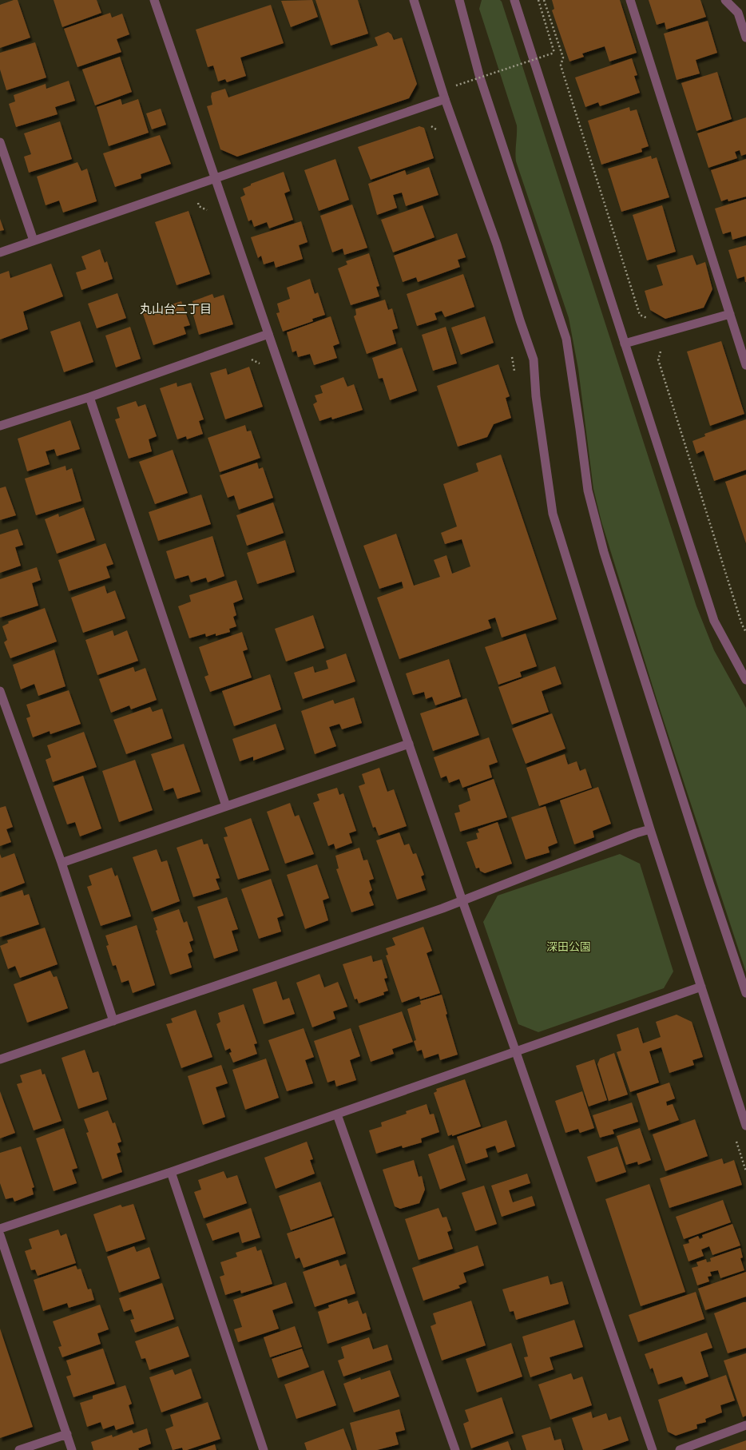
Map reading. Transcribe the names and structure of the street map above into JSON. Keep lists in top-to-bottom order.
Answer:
{
  "districts": ["丸山台二丁目"],
  "parks": ["深田公園"]
}
